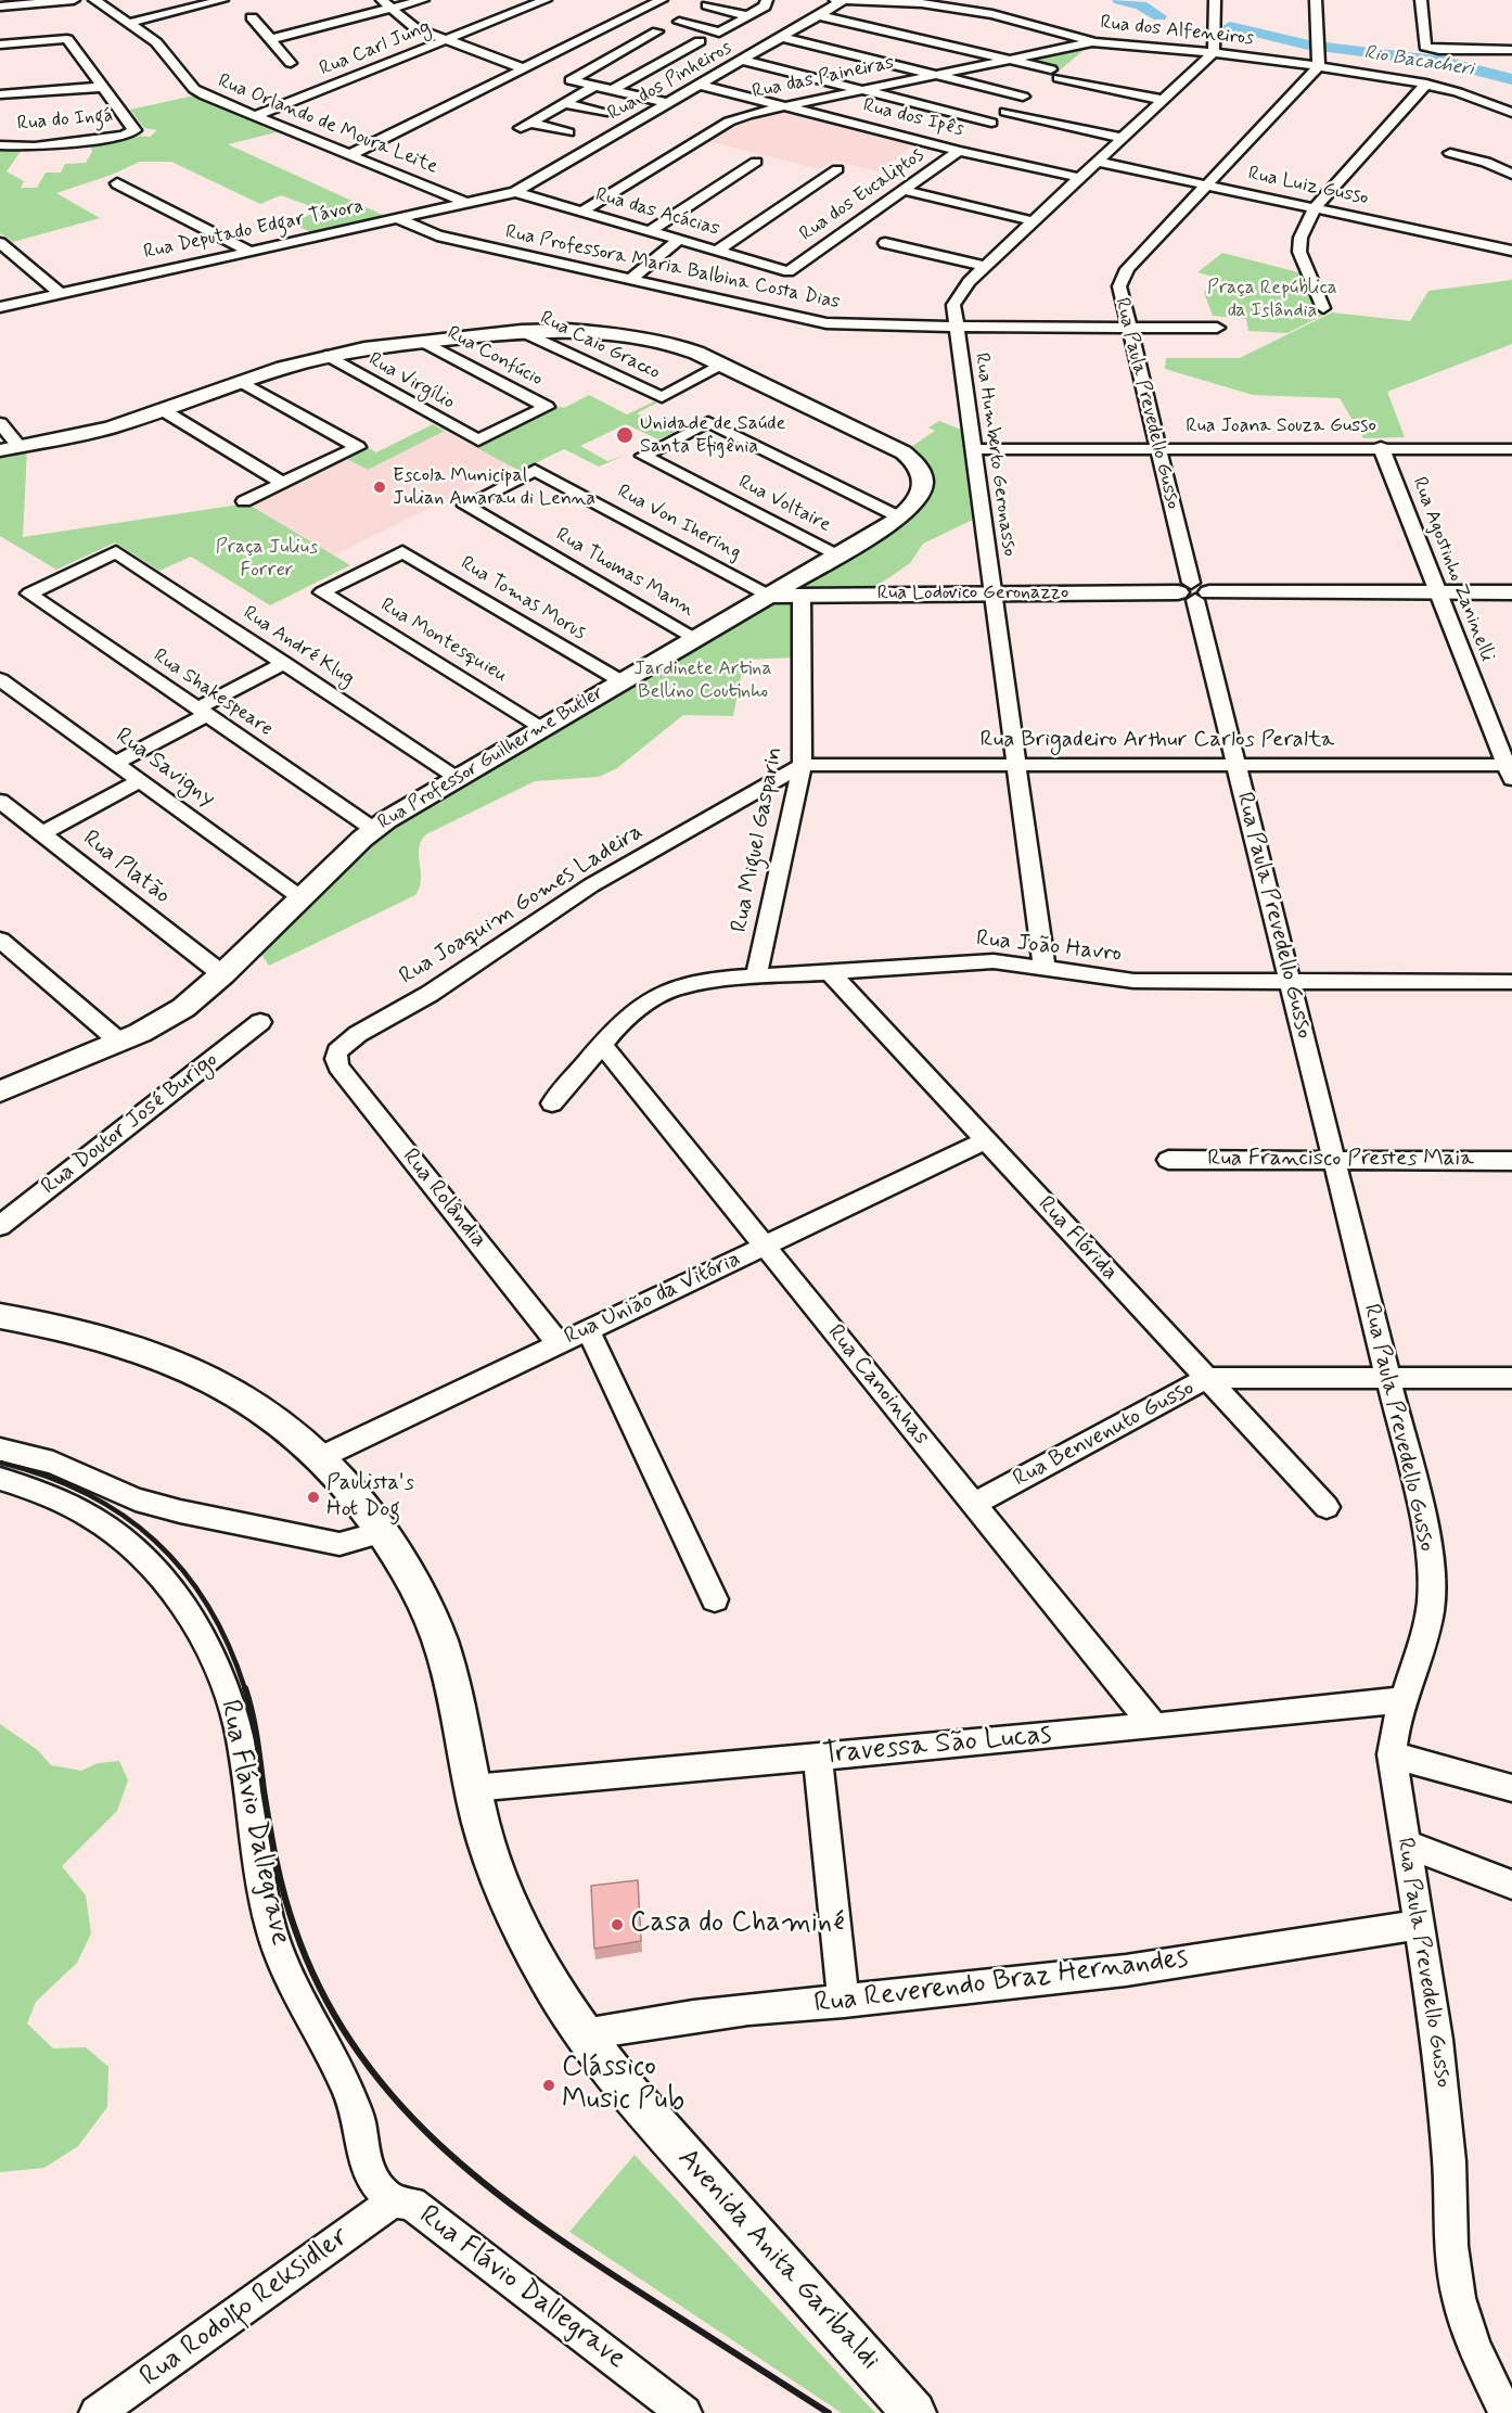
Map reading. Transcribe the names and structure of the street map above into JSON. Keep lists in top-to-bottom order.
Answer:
{
  "streets": {
    "main road": ["Rua Lodovico Geronazzo", "Rua Professor Guilherme Butler", "Avenida Anita Garibaldi"],
    "street": [
      "Rua dos Alfeneiros",
      "Rua Carl Jung",
      "Rua das Paineiras",
      "Rua dos Pinheiros",
      "Rua dos Ipês",
      "Rua do Ingá",
      "Rua Orlando de Moura Leite",
      "Rua Luiz Gusso",
      "Rua dos Eucaliptos",
      "Rua das Acácias",
      "Rua Deputado Edgar Távora",
      "Rua Professora Maria Balbina Costa Dias",
      "Rua Caio Gracco",
      "Rua Confúcio",
      "Rua Virgílio",
      "Rua Paula Prevedello Gusso",
      "Rua Joana Souza Gusso",
      "Rua Humberto Geronasso",
      "Rua Voltaire",
      "Rua Von Ihering",
      "Rua Agostinho Zaninelli",
      "Rua Thomas Mann",
      "Rua Tomas Morus",
      "Rua Montesquieu",
      "Rua André Klug",
      "Rua Shakespeare",
      "Rua Brigadeiro Arthur Carlos Peralta",
      "Rua Savigny",
      "Rua Miguel Gasparin",
      "Rua Platão",
      "Rua Joaquim Gomes Ladeira",
      "Rua João Havro",
      "Rua Doutor José Burigo",
      "Rua Francisco Prestes Maia",
      "Rua Rolândia",
      "Rua Flórida",
      "Rua União da Vitória",
      "Rua Canoinhas",
      "Rua Benvenuto Gusso",
      "Travessa São Lucas",
      "Rua Flávio Dallegrave",
      "Rua Reverendo Braz Hernandes",
      "Rua Rodolfo Reksidler"
    ]
  },
  "crossings": [
    ["Rua dos Alfeneiros", "Rua das Paineiras"],
    ["Rua dos Alfeneiros", "Rua dos Pinheiros"],
    ["Rua dos Alfeneiros", "Rua Paula Prevedello Gusso"],
    ["Rua dos Alfeneiros", "Rua Humberto Geronasso"],
    ["Rua Carl Jung", "Rua Orlando de Moura Leite"],
    ["Rua das Paineiras", "Rua dos Ipês"],
    ["Rua das Paineiras", "Rua das Acácias"],
    ["Rua dos Pinheiros", "Rua dos Ipês"],
    ["Rua dos Pinheiros", "Rua das Acácias"],
    ["Rua dos Pinheiros", "Rua Deputado Edgar Távora"],
    ["Rua dos Ipês", "Rua dos Eucaliptos"],
    ["Rua dos Ipês", "Rua Humberto Geronasso"],
    ["Rua Orlando de Moura Leite", "Rua Deputado Edgar Távora"],
    ["Rua Luiz Gusso", "Rua Paula Prevedello Gusso"],
    ["Rua Luiz Gusso", "Rua Humberto Geronasso"],
    ["Rua dos Eucaliptos", "Rua das Acácias"],
    ["Rua das Acácias", "Rua Deputado Edgar Távora"],
    ["Rua Deputado Edgar Távora", "Rua Professora Maria Balbina Costa Dias"],
    ["Rua Professora Maria Balbina Costa Dias", "Rua Paula Prevedello Gusso"],
    ["Rua Professora Maria Balbina Costa Dias", "Rua Humberto Geronasso"],
    ["Rua Caio Gracco", "Rua Professor Guilherme Butler"],
    ["Rua Confúcio", "Rua Virgílio"],
    ["Rua Confúcio", "Rua Professor Guilherme Butler"],
    ["Rua Virgílio", "Rua Professor Guilherme Butler"],
    ["Rua Paula Prevedello Gusso", "Rua Joana Souza Gusso"],
    ["Rua Paula Prevedello Gusso", "Rua Lodovico Geronazzo"],
    ["Rua Paula Prevedello Gusso", "Rua Brigadeiro Arthur Carlos Peralta"],
    ["Rua Paula Prevedello Gusso", "Rua João Havro"],
    ["Rua Paula Prevedello Gusso", "Rua Francisco Prestes Maia"],
    ["Rua Paula Prevedello Gusso", "Rua Benvenuto Gusso"],
    ["Rua Paula Prevedello Gusso", "Travessa São Lucas"],
    ["Rua Paula Prevedello Gusso", "Rua Reverendo Braz Hernandes"],
    ["Rua Joana Souza Gusso", "Rua Humberto Geronasso"],
    ["Rua Joana Souza Gusso", "Rua Agostinho Zaninelli"],
    ["Rua Humberto Geronasso", "Rua Lodovico Geronazzo"],
    ["Rua Humberto Geronasso", "Rua Brigadeiro Arthur Carlos Peralta"],
    ["Rua Humberto Geronasso", "Rua João Havro"],
    ["Rua Voltaire", "Rua Professor Guilherme Butler"],
    ["Rua Von Ihering", "Rua Thomas Mann"],
    ["Rua Von Ihering", "Rua Lodovico Geronazzo"],
    ["Rua Von Ihering", "Rua Professor Guilherme Butler"],
    ["Rua Agostinho Zaninelli", "Rua Lodovico Geronazzo"],
    ["Rua Agostinho Zaninelli", "Rua Brigadeiro Arthur Carlos Peralta"],
    ["Rua Thomas Mann", "Rua Professor Guilherme Butler"],
    ["Rua Lodovico Geronazzo", "Rua Professor Guilherme Butler"],
    ["Rua Lodovico Geronazzo", "Rua Miguel Gasparin"],
    ["Rua Tomas Morus", "Rua Montesquieu"],
    ["Rua Tomas Morus", "Rua Professor Guilherme Butler"],
    ["Rua Montesquieu", "Rua Professor Guilherme Butler"],
    ["Rua André Klug", "Rua Shakespeare"],
    ["Rua André Klug", "Rua Professor Guilherme Butler"],
    ["Rua Shakespeare", "Rua Professor Guilherme Butler"],
    ["Rua Brigadeiro Arthur Carlos Peralta", "Rua Miguel Gasparin"],
    ["Rua Brigadeiro Arthur Carlos Peralta", "Rua Joaquim Gomes Ladeira"],
    ["Rua Professor Guilherme Butler", "Rua Savigny"],
    ["Rua Professor Guilherme Butler", "Rua Platão"],
    ["Rua Miguel Gasparin", "Rua Joaquim Gomes Ladeira"],
    ["Rua Miguel Gasparin", "Rua João Havro"],
    ["Rua Joaquim Gomes Ladeira", "Rua Rolândia"],
    ["Rua João Havro", "Rua Flórida"],
    ["Rua João Havro", "Rua Canoinhas"],
    ["Rua Rolândia", "Rua União da Vitória"],
    ["Rua Flórida", "Rua União da Vitória"],
    ["Rua Flórida", "Rua Benvenuto Gusso"],
    ["Rua União da Vitória", "Rua Canoinhas"],
    ["Rua União da Vitória", "Avenida Anita Garibaldi"],
    ["Rua Canoinhas", "Rua Benvenuto Gusso"],
    ["Rua Canoinhas", "Travessa São Lucas"],
    ["Travessa São Lucas", "Avenida Anita Garibaldi"],
    ["Rua Flávio Dallegrave", "Rua Rodolfo Reksidler"],
    ["Rua Reverendo Braz Hernandes", "Avenida Anita Garibaldi"]
  ],
  "water": ["Rio Bacacheri"],
  "parks": ["Praça República da Islândia", "Praça Julius Forrer", "Jardinete Artina Bellino Coutinho"],
  "places": [
    "Unidade de Saúde Santa Efigênia",
    "Escola Municipal Julian Amarau di Lenna",
    "Paulista's Hot Dog",
    "Casa do Chaminé",
    "Clássico Music Pub"
  ]
}
